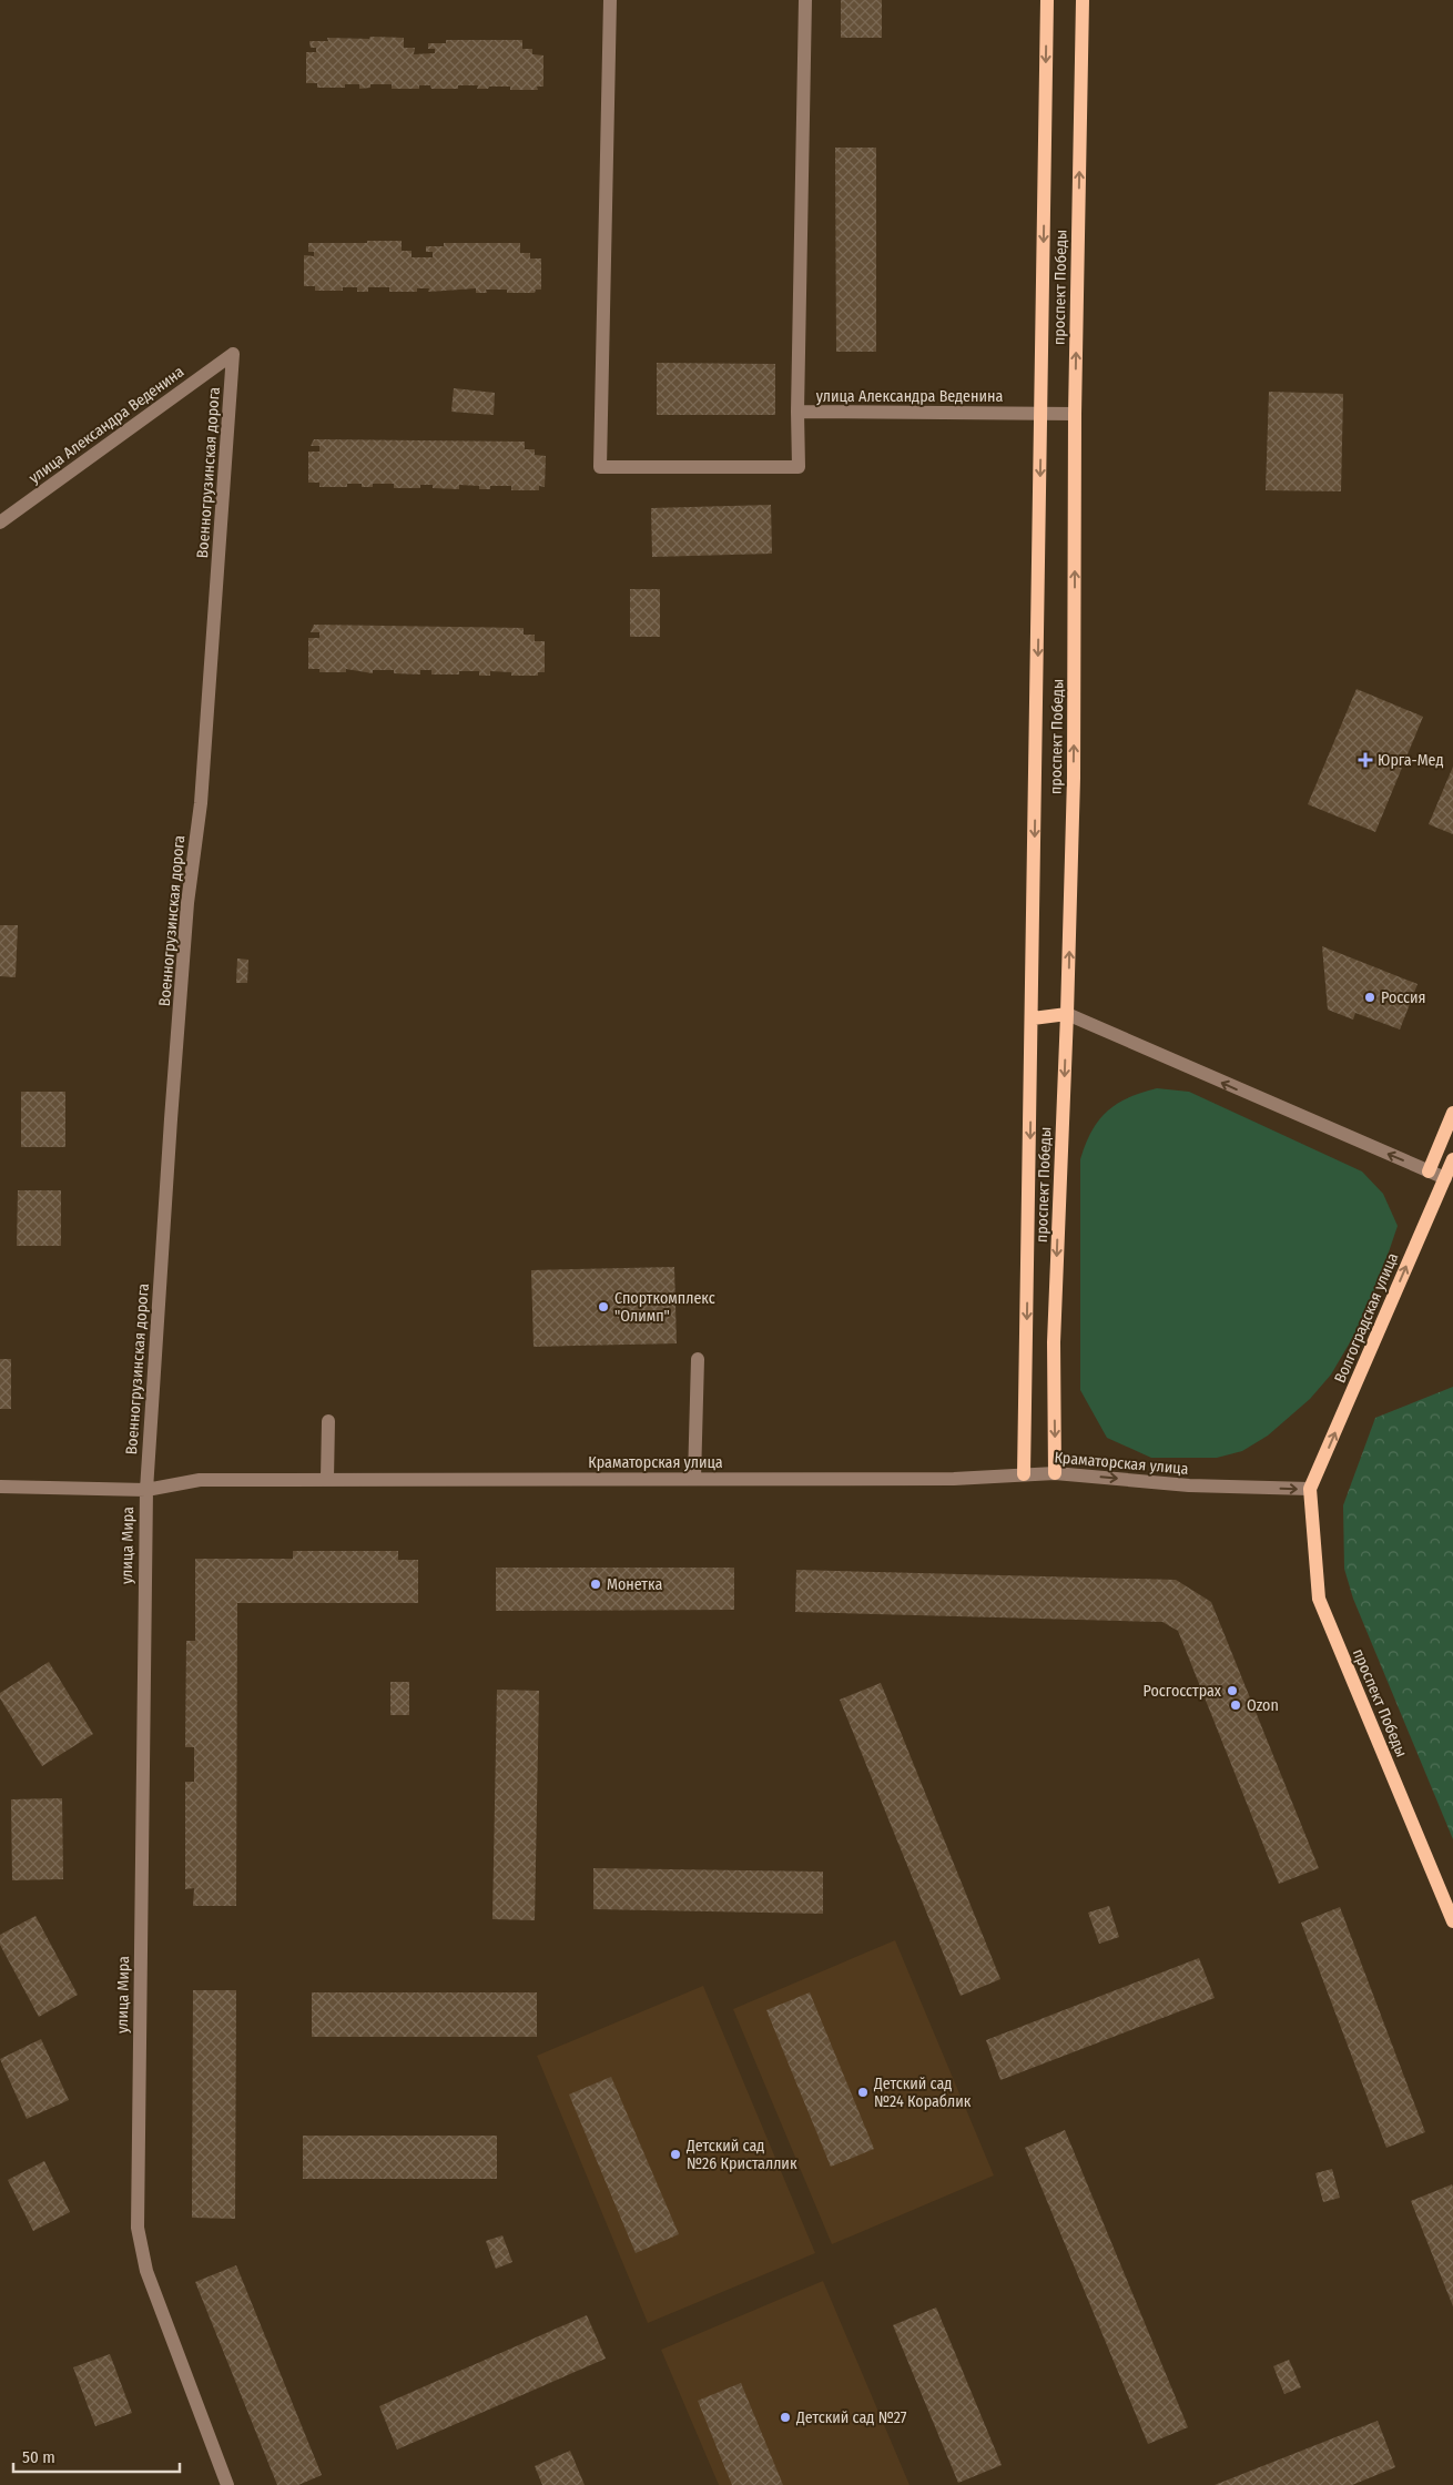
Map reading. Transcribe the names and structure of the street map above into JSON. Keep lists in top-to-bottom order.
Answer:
{
  "streets": {
    "main road": ["проспект Победы", "Волгоградская улица"],
    "street": [
      "улица Александра Веденина",
      "Военногрузинская дорога",
      "Краматорская улица",
      "улица Мира"
    ]
  },
  "crossings": [
    ["проспект Победы", "улица Александра Веденина"],
    ["проспект Победы", "Волгоградская улица"],
    ["проспект Победы", "Краматорская улица"],
    ["улица Александра Веденина", "Военногрузинская дорога"],
    ["Военногрузинская дорога", "Краматорская улица"],
    ["Военногрузинская дорога", "улица Мира"],
    ["Волгоградская улица", "Краматорская улица"],
    ["Краматорская улица", "улица Мира"]
  ],
  "one_way": ["Волгоградская улица"],
  "places": {
    "health": ["Юрга-Мед"],
    "other": [
      "Россия",
      "Спорткомплекс \"Олимп\"",
      "Монетка",
      "Росгосстрах",
      "Ozon",
      "Детский сад №24 Кораблик",
      "Детский сад №26 Кристаллик",
      "Детский сад №27"
    ]
  },
  "scale_bar": "50 m"
}
